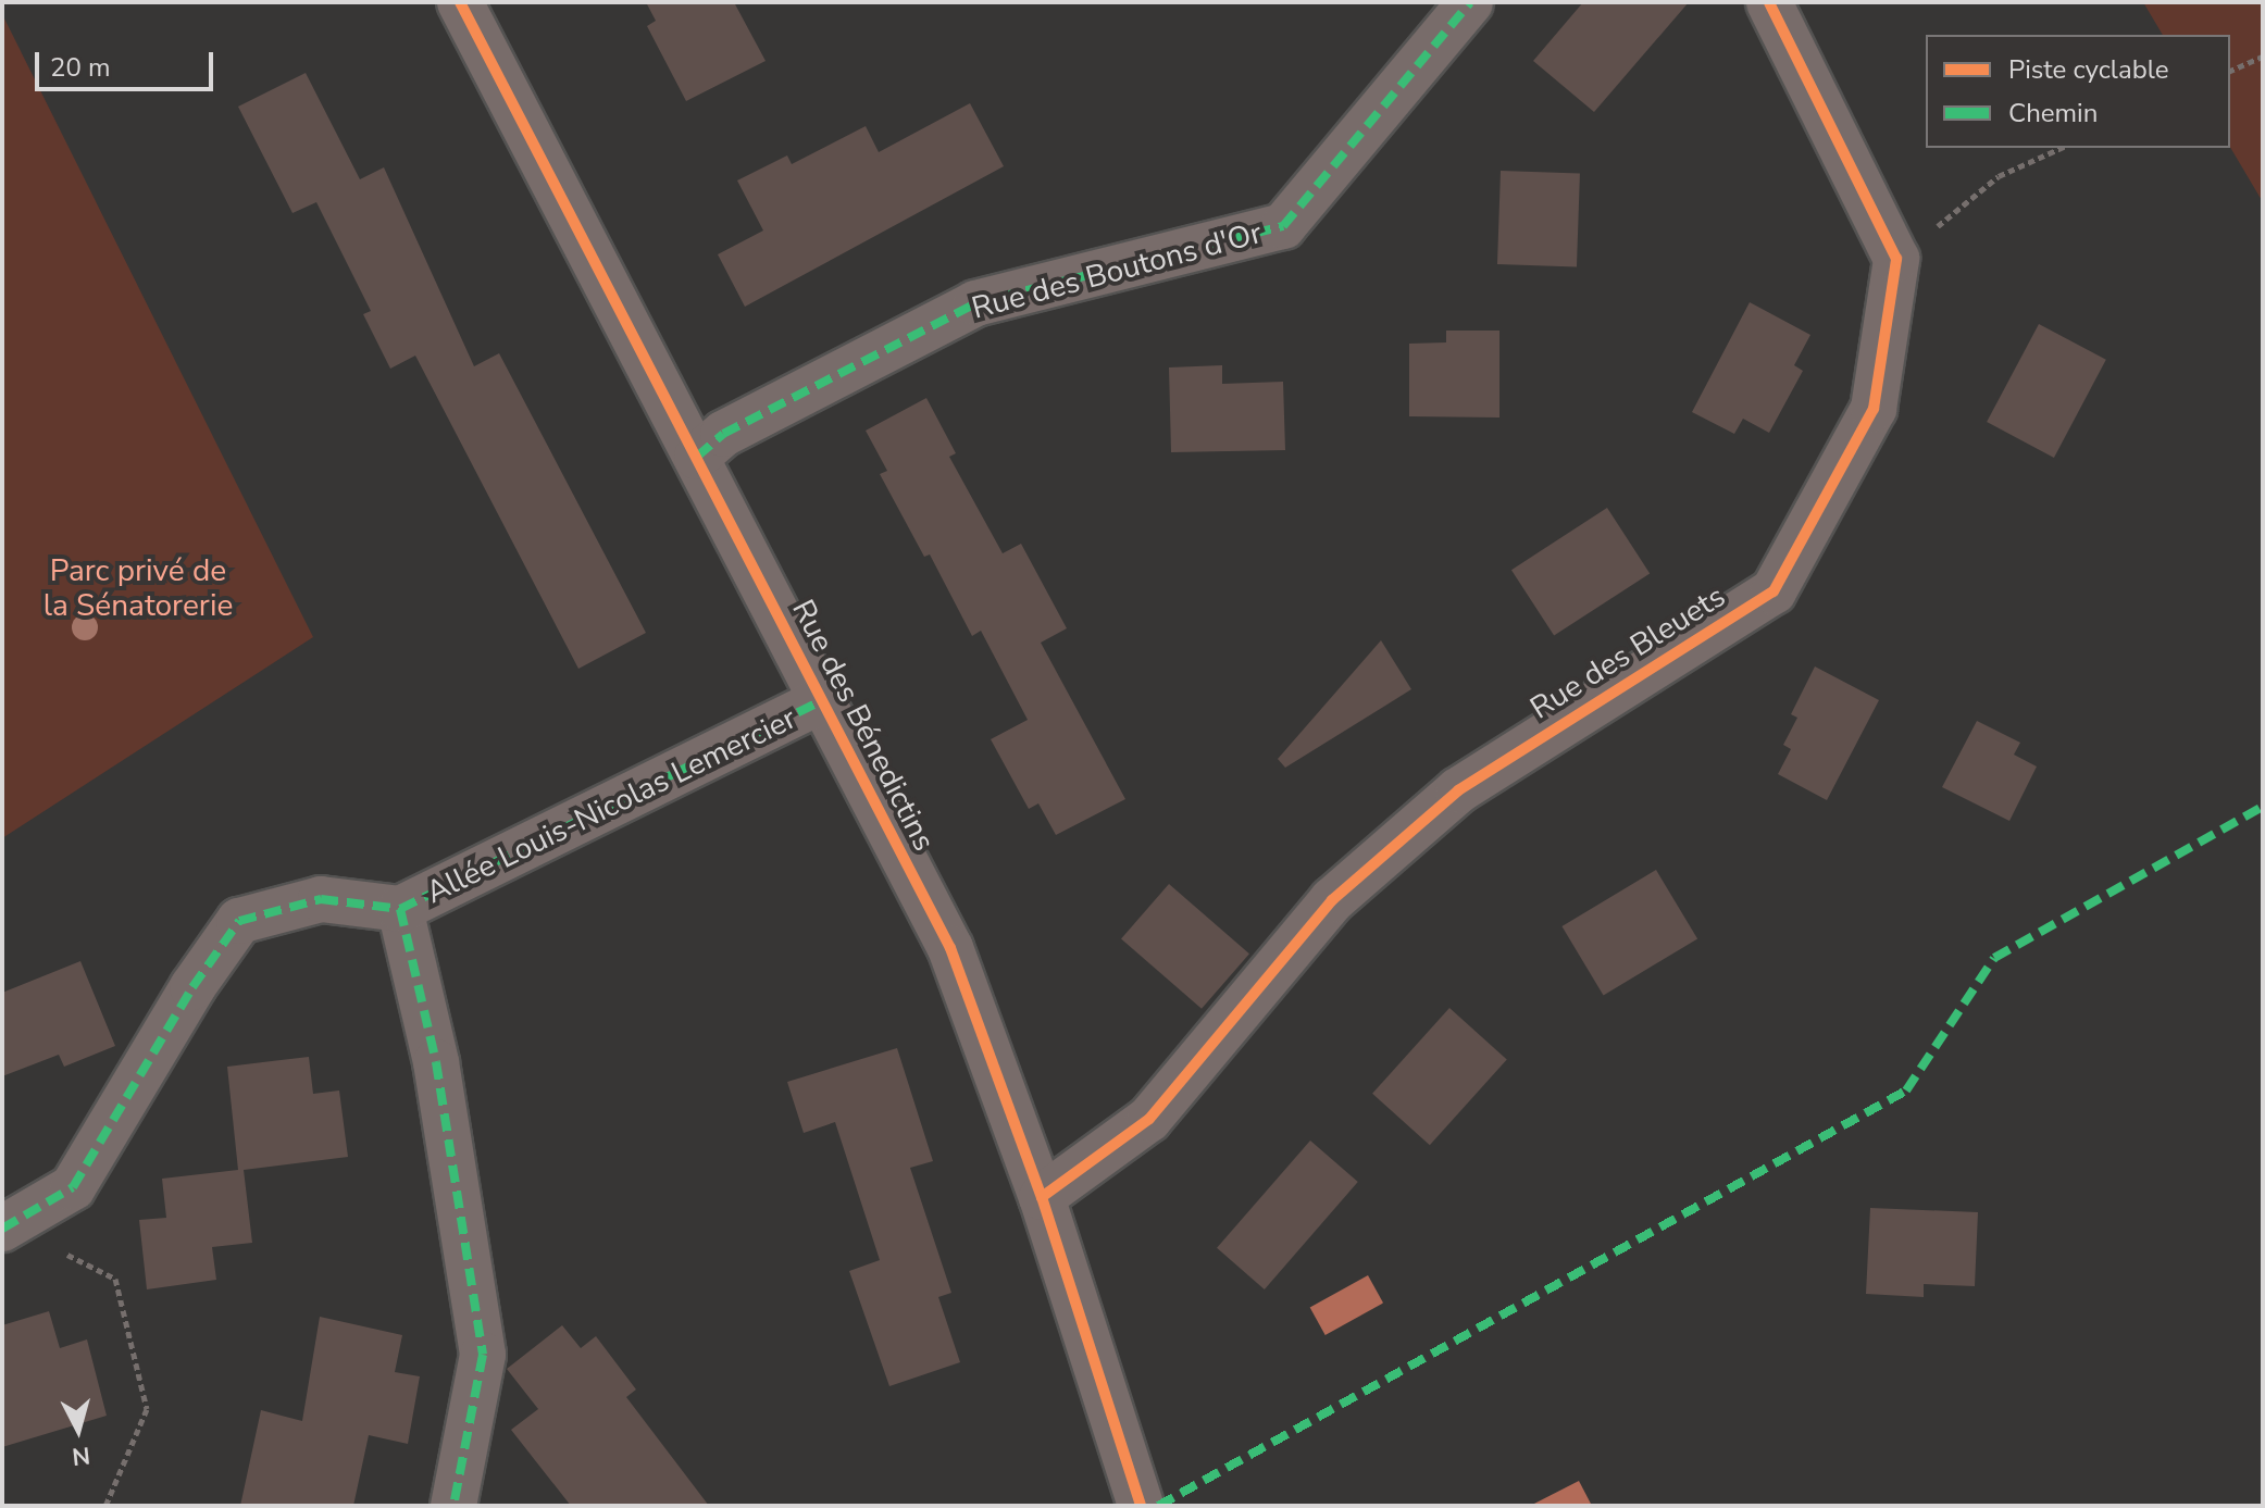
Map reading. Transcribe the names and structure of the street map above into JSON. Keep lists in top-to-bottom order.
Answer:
{
  "streets": {
    "street": [
      "Rue des Boutons d'Or",
      "Rue des Bleuets",
      "Rue des Bénedictins",
      "Allée Louis-Nicolas Lemercier"
    ]
  },
  "crossings": [
    ["Rue des Boutons d'Or", "Rue des Bénedictins"],
    ["Rue des Bleuets", "Rue des Bénedictins"],
    ["Rue des Bénedictins", "Allée Louis-Nicolas Lemercier"]
  ],
  "parks": ["Parc privé de la Sénatorerie"],
  "legend": ["Piste cyclable", "Chemin"],
  "scale_bar": "20 m",
  "north": "bottom"
}
